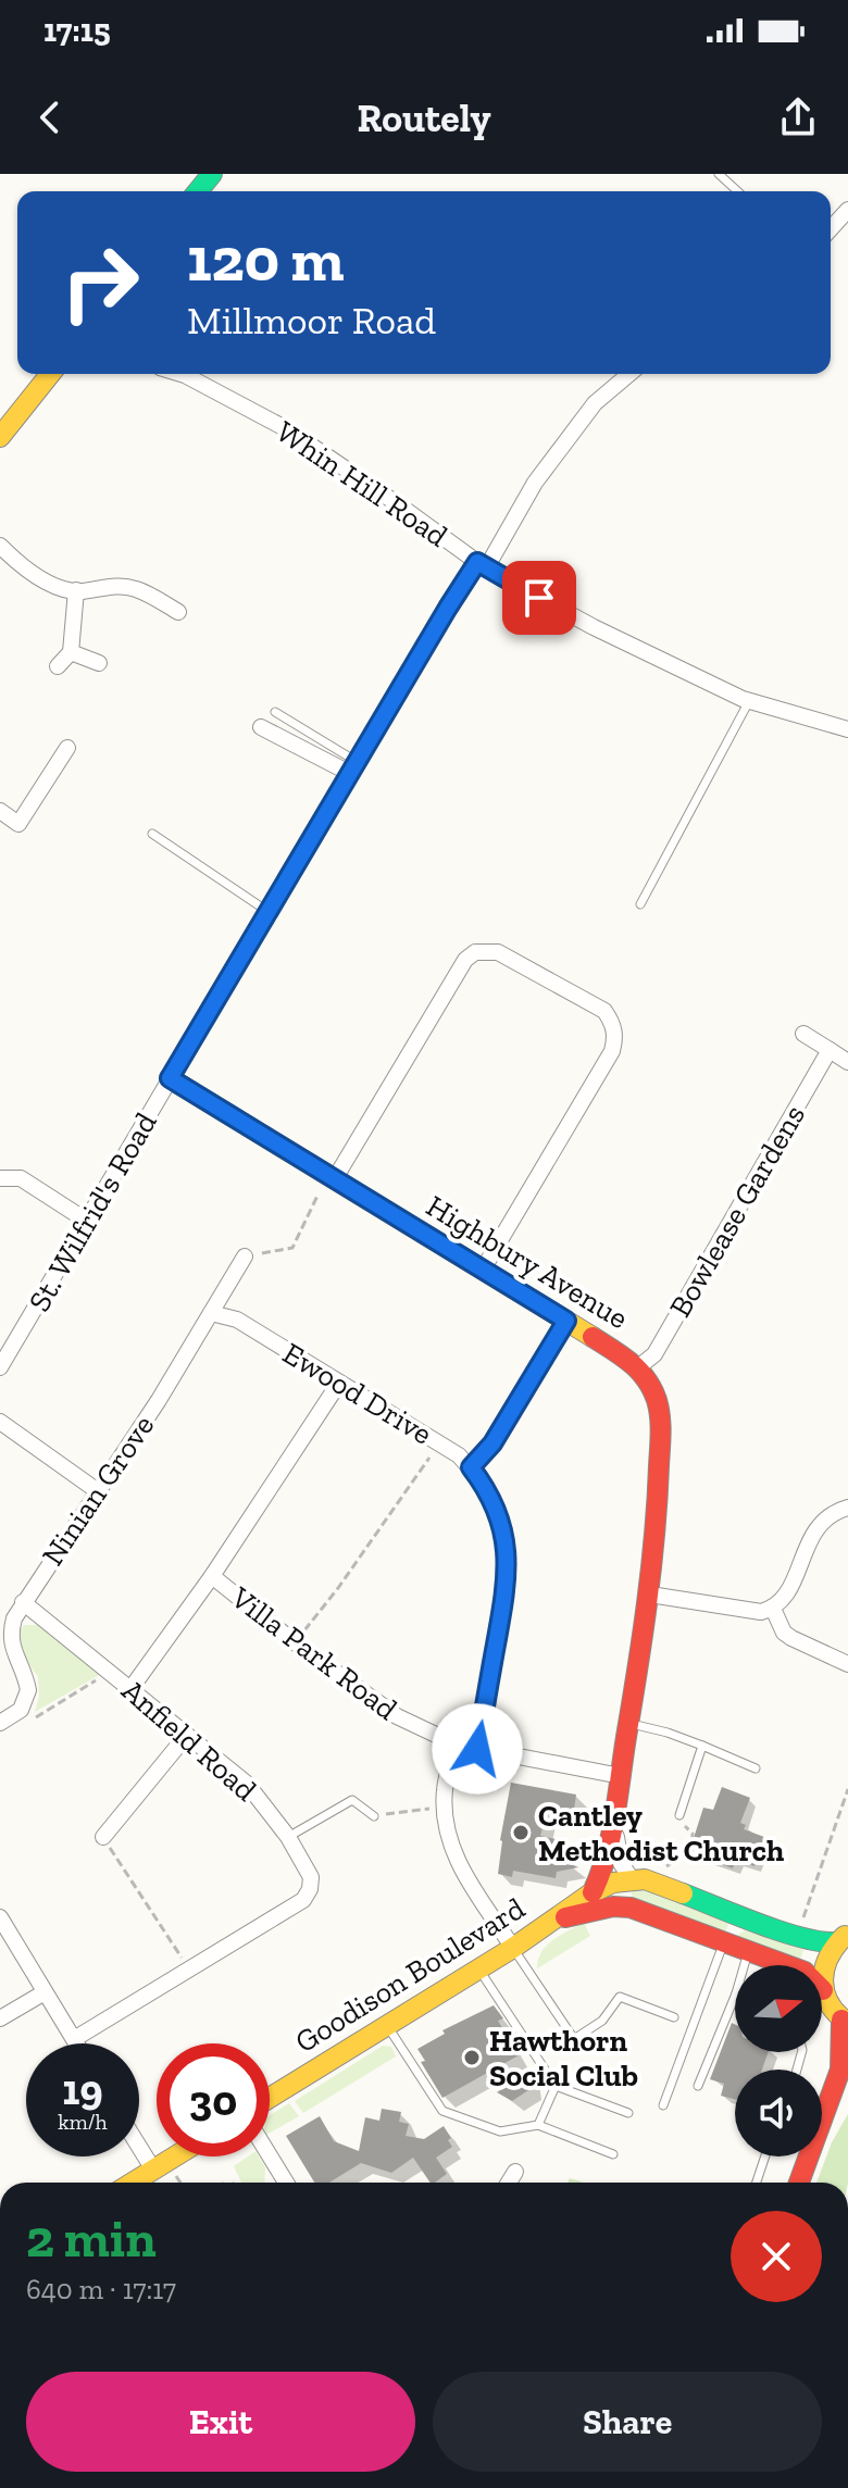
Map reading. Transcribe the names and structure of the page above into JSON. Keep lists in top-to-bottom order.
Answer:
{
  "streets": {
    "main road": ["Highbury Avenue", "Goodison Boulevard"],
    "street": [
      "Whin Hill Road",
      "Bowlease Gardens",
      "St. Wilfrid's Road",
      "Ewood Drive",
      "Ninian Grove",
      "Villa Park Road",
      "Anfield Road"
    ]
  },
  "crossings": [
    ["Whin Hill Road", "St. Wilfrid's Road"],
    ["Bowlease Gardens", "Highbury Avenue"],
    ["St. Wilfrid's Road", "Highbury Avenue"],
    ["Highbury Avenue", "Villa Park Road"],
    ["Highbury Avenue", "Goodison Boulevard"],
    ["Ewood Drive", "Ninian Grove"],
    ["Ewood Drive", "Villa Park Road"],
    ["Ninian Grove", "Anfield Road"]
  ],
  "places": ["Cantley Methodist Church", "Hawthorn Social Club"],
  "north": "right",
  "page": {
    "status": "17:15",
    "header": "Routely",
    "turn": ["120 m", "Millmoor Road"],
    "speed": "19 km/h",
    "limit": "30",
    "heading": ["2 min", "640 m · 17:17"],
    "buttons": ["Exit", "Share"]
  }
}
